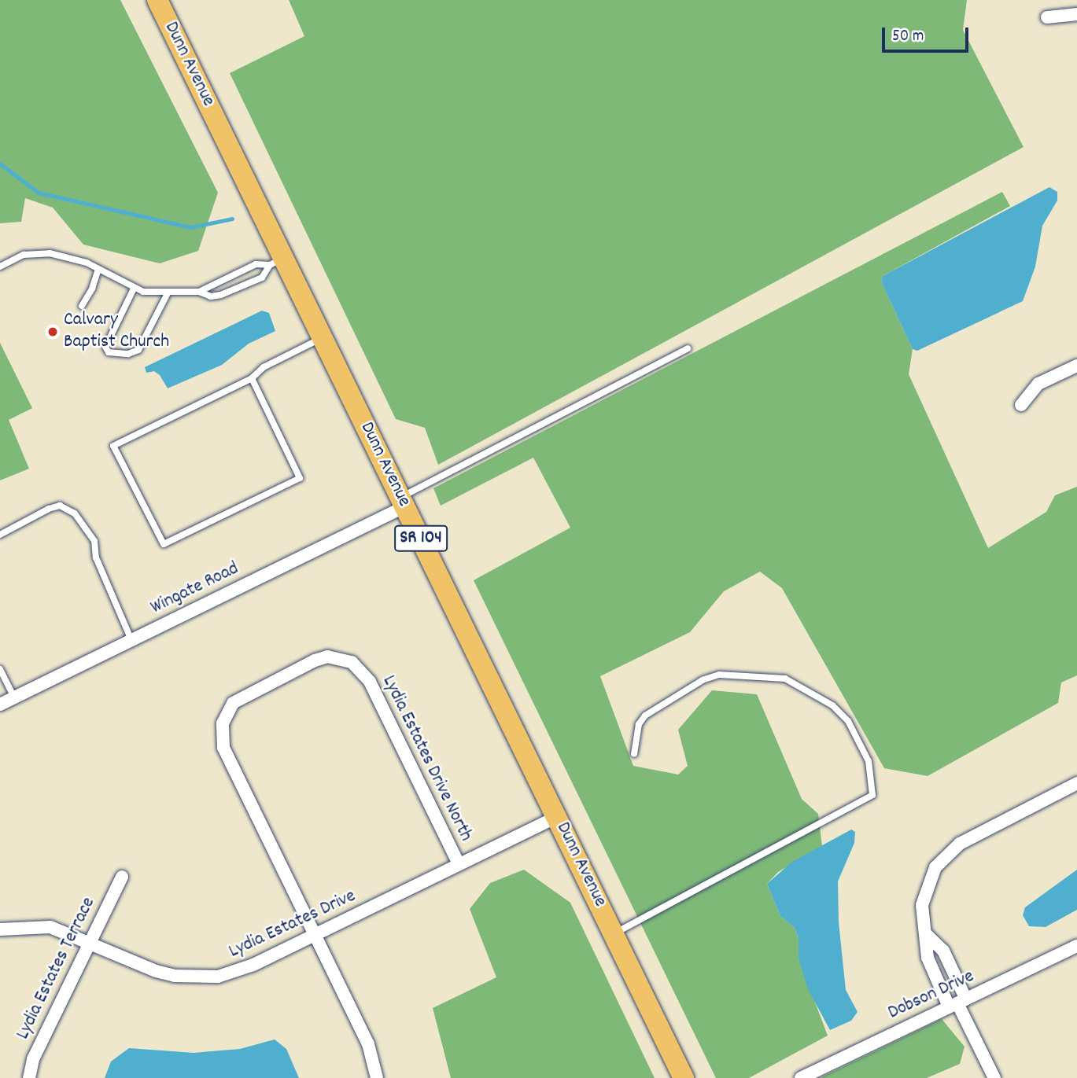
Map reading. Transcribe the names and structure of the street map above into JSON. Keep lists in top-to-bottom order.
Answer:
{
  "streets": {
    "main road": ["Dunn Avenue", "SR 104"],
    "street": [
      "Wingate Road",
      "Lydia Estates Drive North",
      "Lydia Estates Drive",
      "Lydia Estates Terrace",
      "Dobson Drive"
    ]
  },
  "crossings": [
    ["Dunn Avenue", "Wingate Road"],
    ["Dunn Avenue", "Lydia Estates Drive"],
    ["Lydia Estates Drive North", "Lydia Estates Drive"],
    ["Lydia Estates Drive", "Lydia Estates Terrace"]
  ],
  "places": ["Calvary Baptist Church"],
  "scale_bar": "50 m"
}
